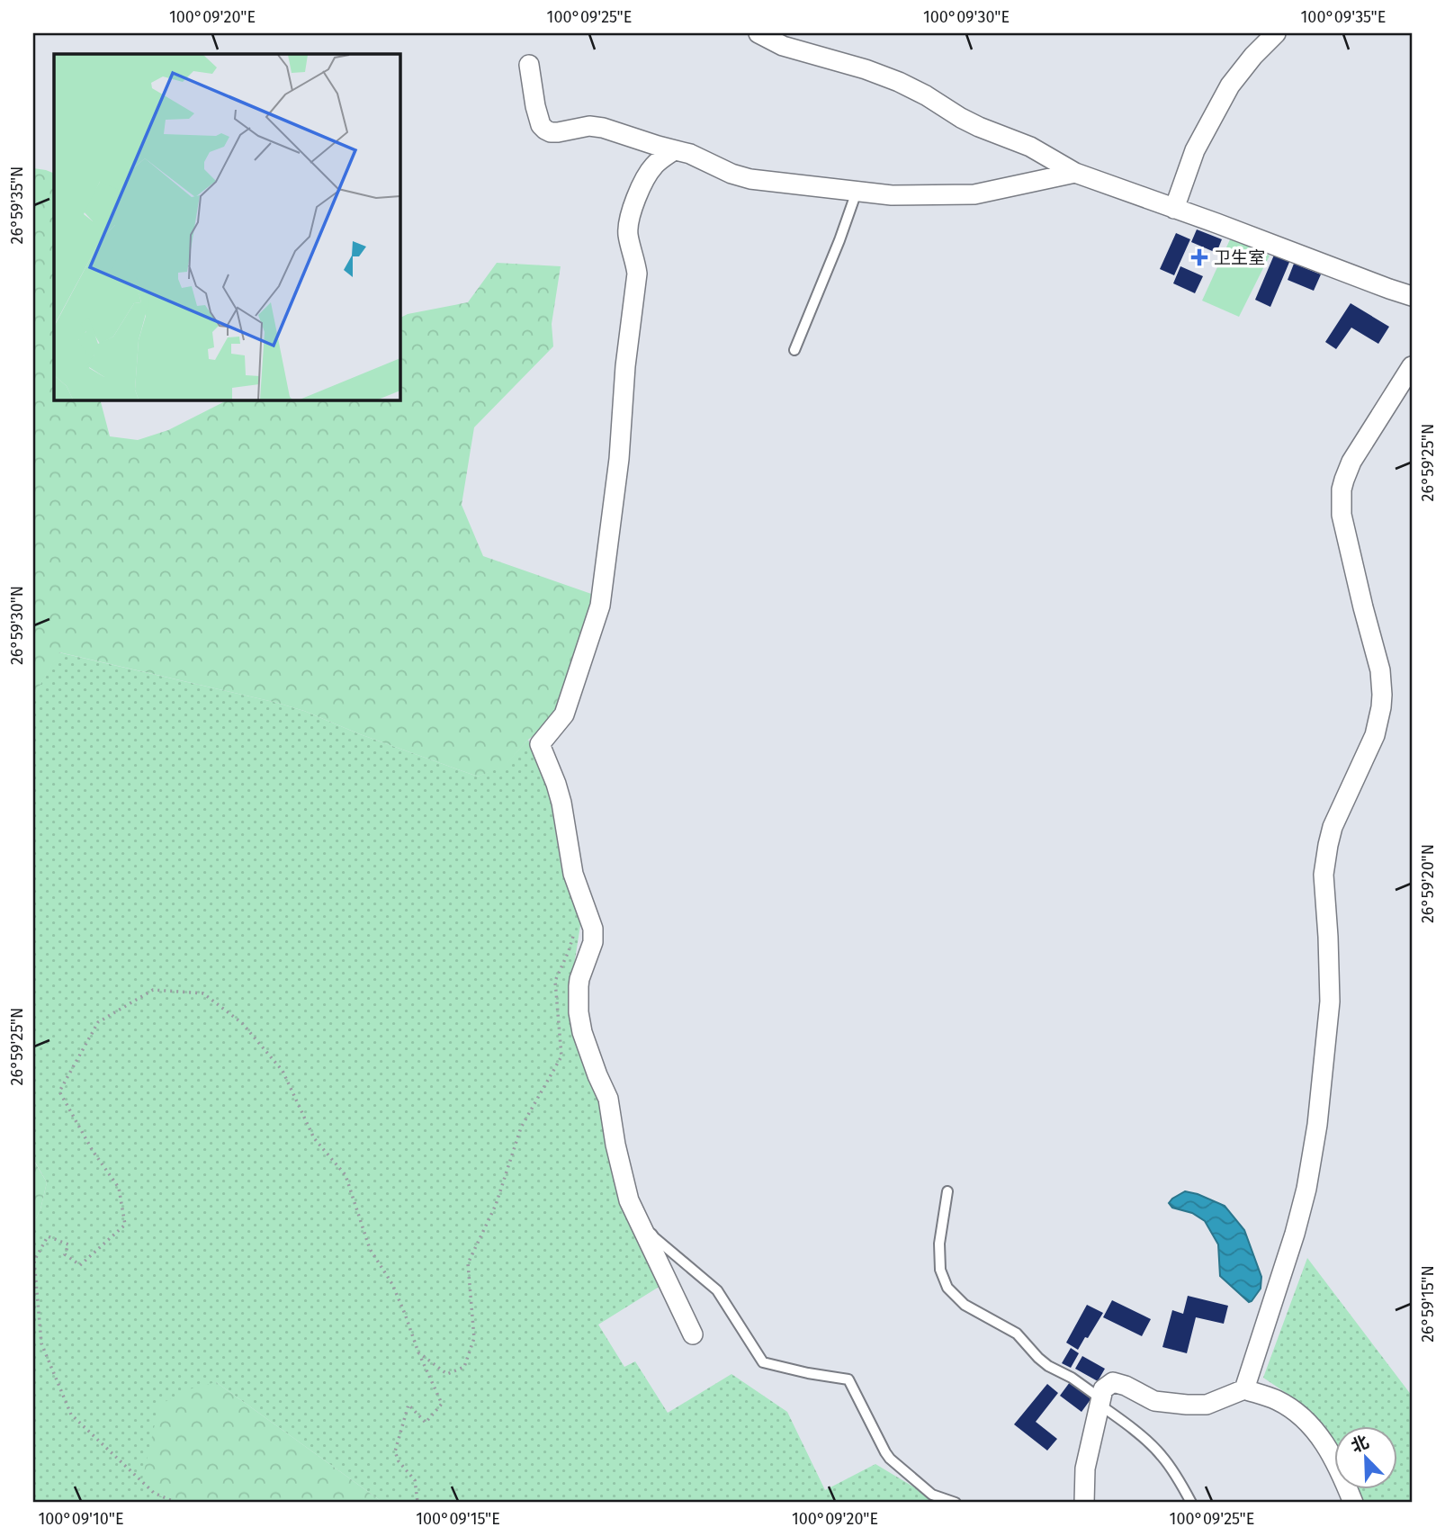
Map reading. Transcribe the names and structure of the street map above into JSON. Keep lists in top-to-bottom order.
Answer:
{
  "places": {
    "health": ["卫生室"]
  },
  "north": "top left",
  "coordinates": [
    "100°09'20\"E",
    "100°09'25\"E",
    "100°09'30\"E",
    "100°09'35\"E",
    "26°59'35\"N",
    "26°59'25\"N",
    "26°59'30\"N",
    "26°59'20\"N",
    "26°59'15\"N",
    "100°09'10\"E",
    "100°09'15\"E"
  ]
}
